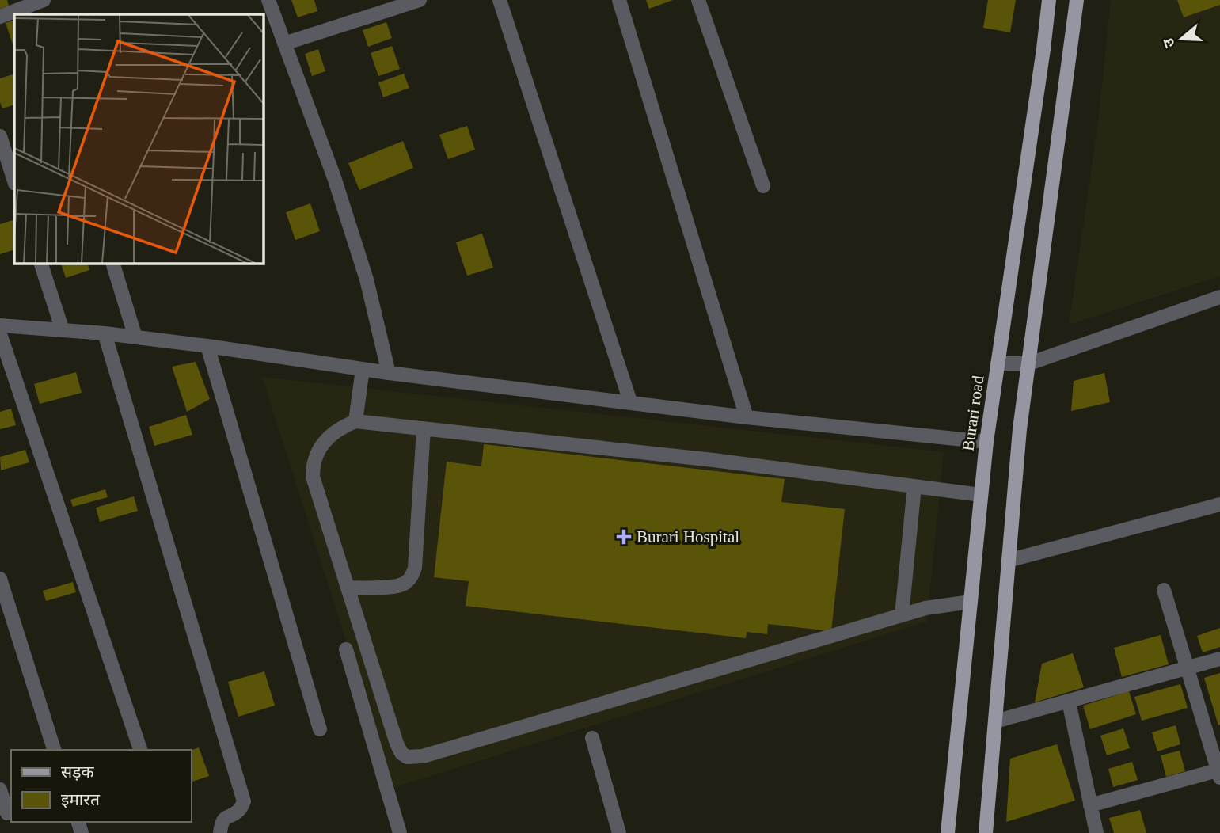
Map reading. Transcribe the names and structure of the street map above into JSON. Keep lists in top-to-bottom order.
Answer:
{
  "streets": {
    "main road": ["Burari road"]
  },
  "places": {
    "health": ["Burari Hospital"]
  },
  "legend": ["सड़क", "इमारत"],
  "north": "left"
}
